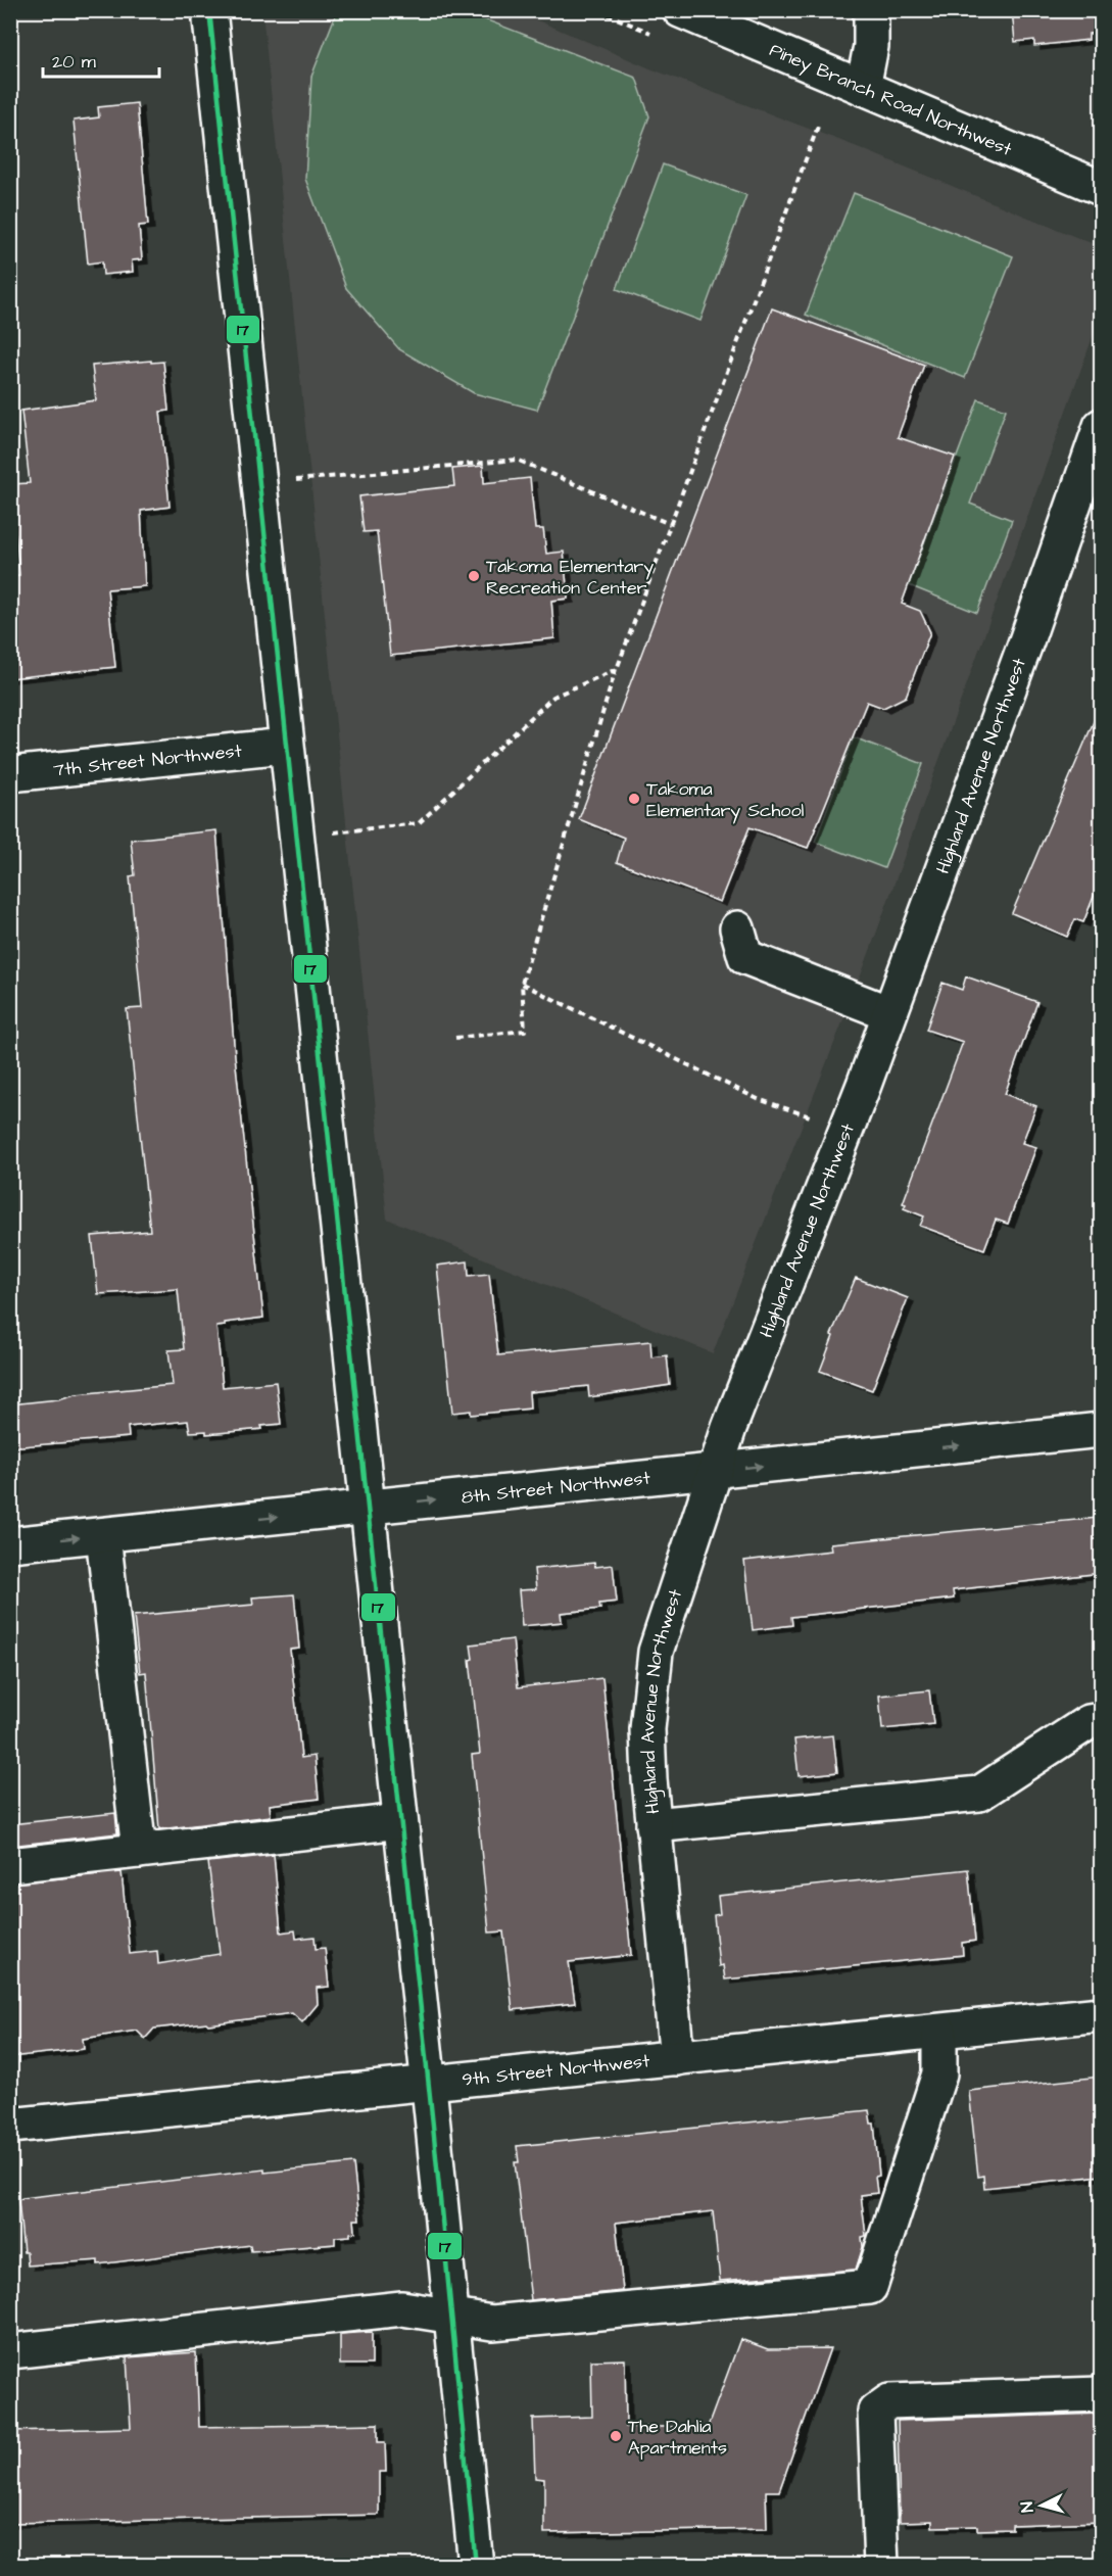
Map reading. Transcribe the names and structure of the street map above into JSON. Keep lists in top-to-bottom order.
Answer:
{
  "streets": {
    "street": [
      "Piney Branch Road Northwest",
      "7th Street Northwest",
      "Highland Avenue Northwest",
      "8th Street Northwest",
      "9th Street Northwest"
    ]
  },
  "crossings": [
    ["Highland Avenue Northwest", "8th Street Northwest"],
    ["Highland Avenue Northwest", "9th Street Northwest"]
  ],
  "one_way": ["8th Street Northwest"],
  "places": ["Takoma Elementary Recreation Center", "Takoma Elementary School", "The Dahlia Apartments"],
  "lines": ["transit line 17"],
  "scale_bar": "20 m",
  "north": "left"
}
